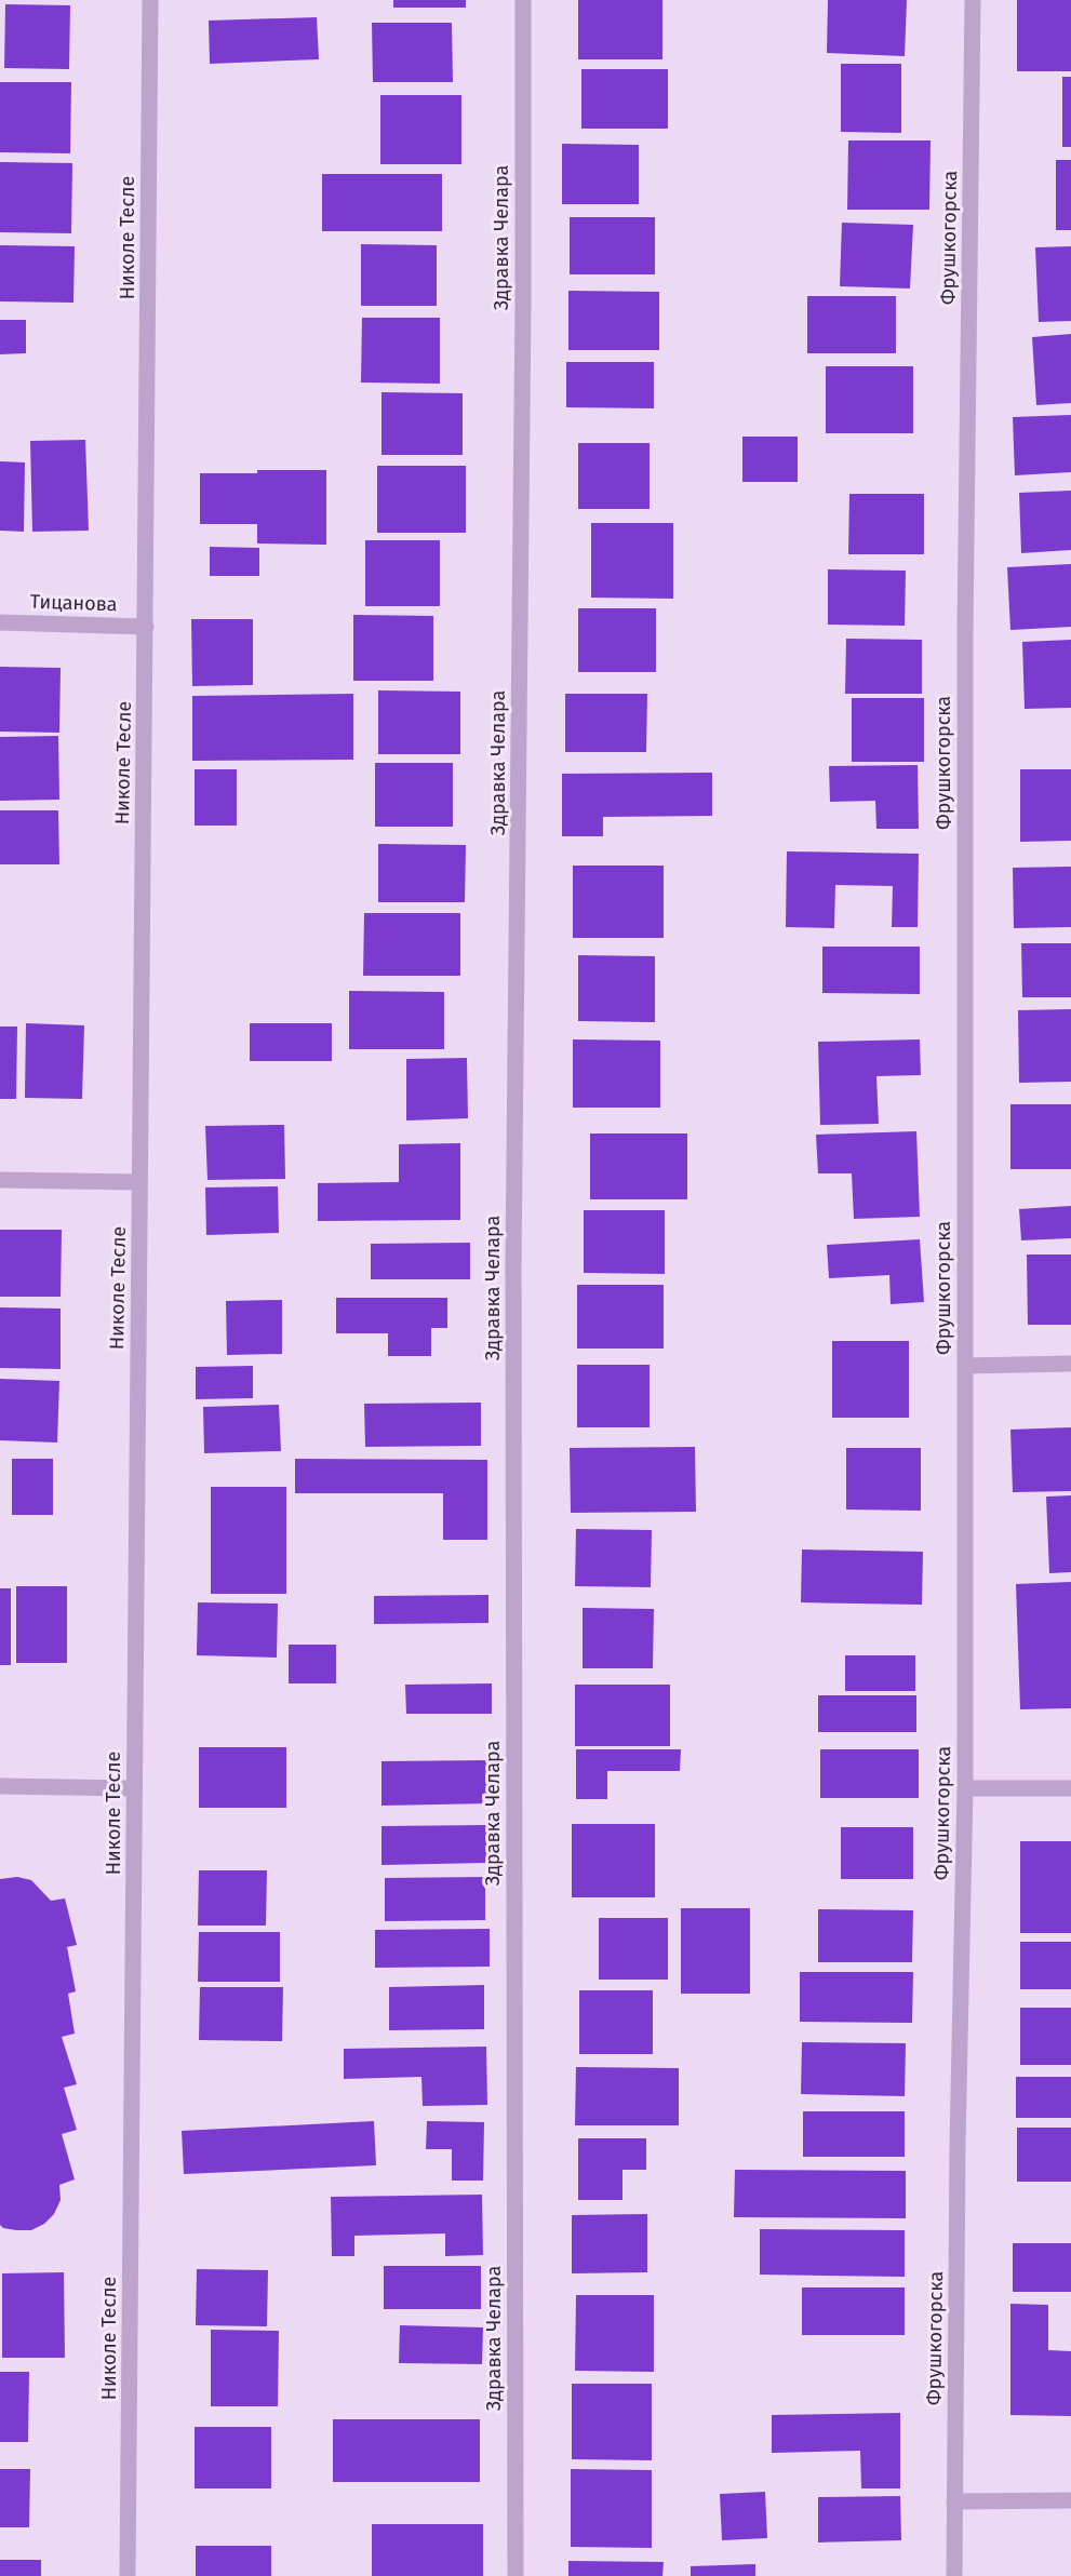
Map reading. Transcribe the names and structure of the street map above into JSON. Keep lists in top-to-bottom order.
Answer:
{
  "streets": {
    "street": [
      "Николе Тесле",
      "Здравка Челара",
      "Фрушкогорска",
      "Тицанова"
    ]
  },
  "crossings": [
    ["Николе Тесле", "Тицанова"]
  ]
}
